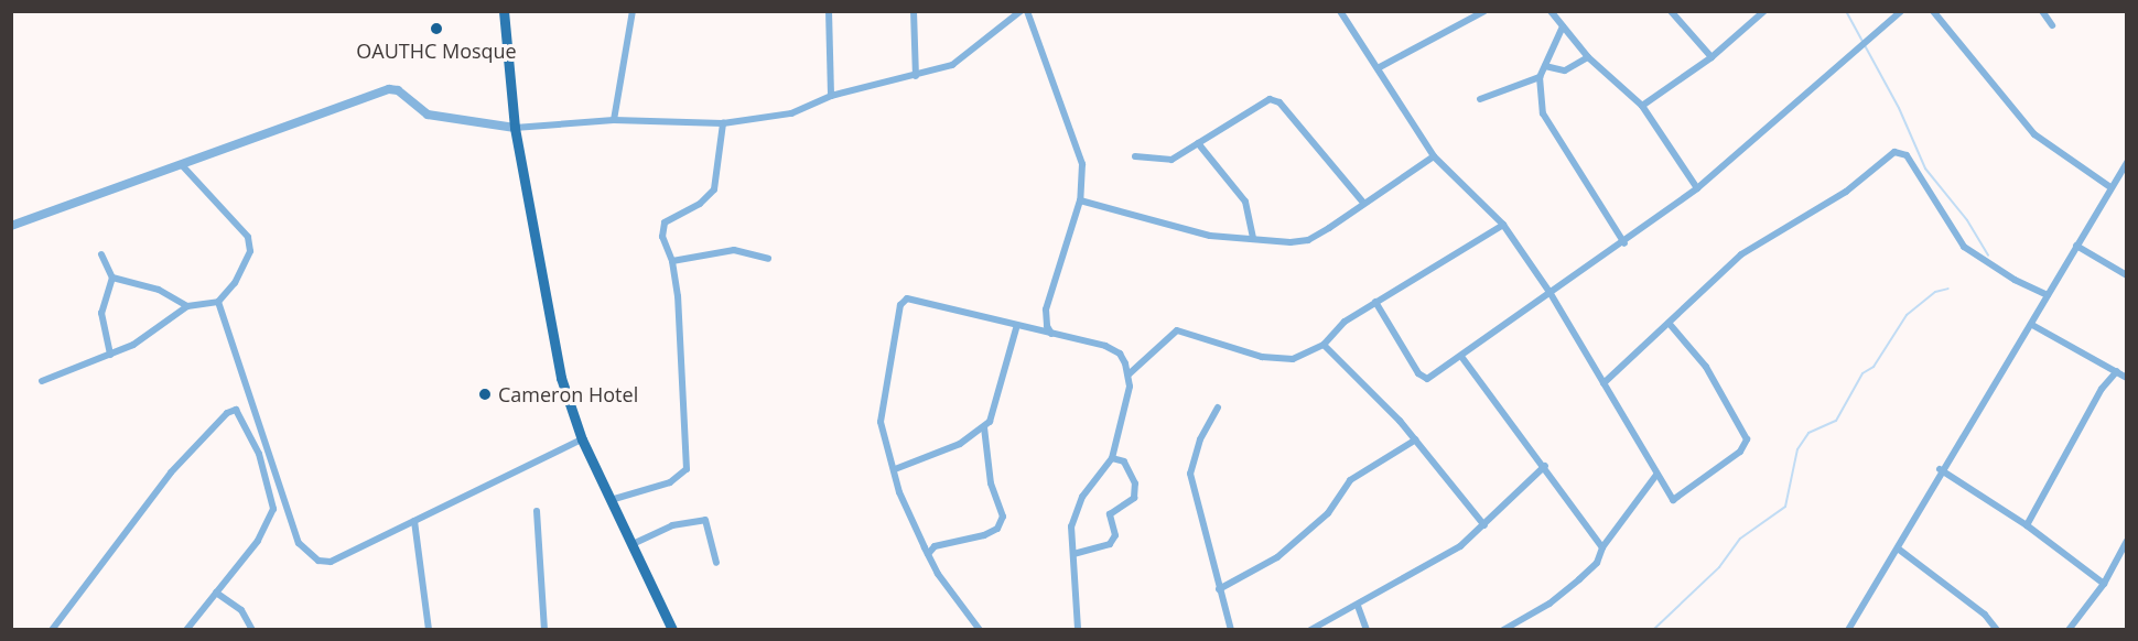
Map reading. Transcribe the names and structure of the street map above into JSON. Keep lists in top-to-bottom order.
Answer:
{
  "places": ["OAUTHC Mosque", "Cameron Hotel"]
}
